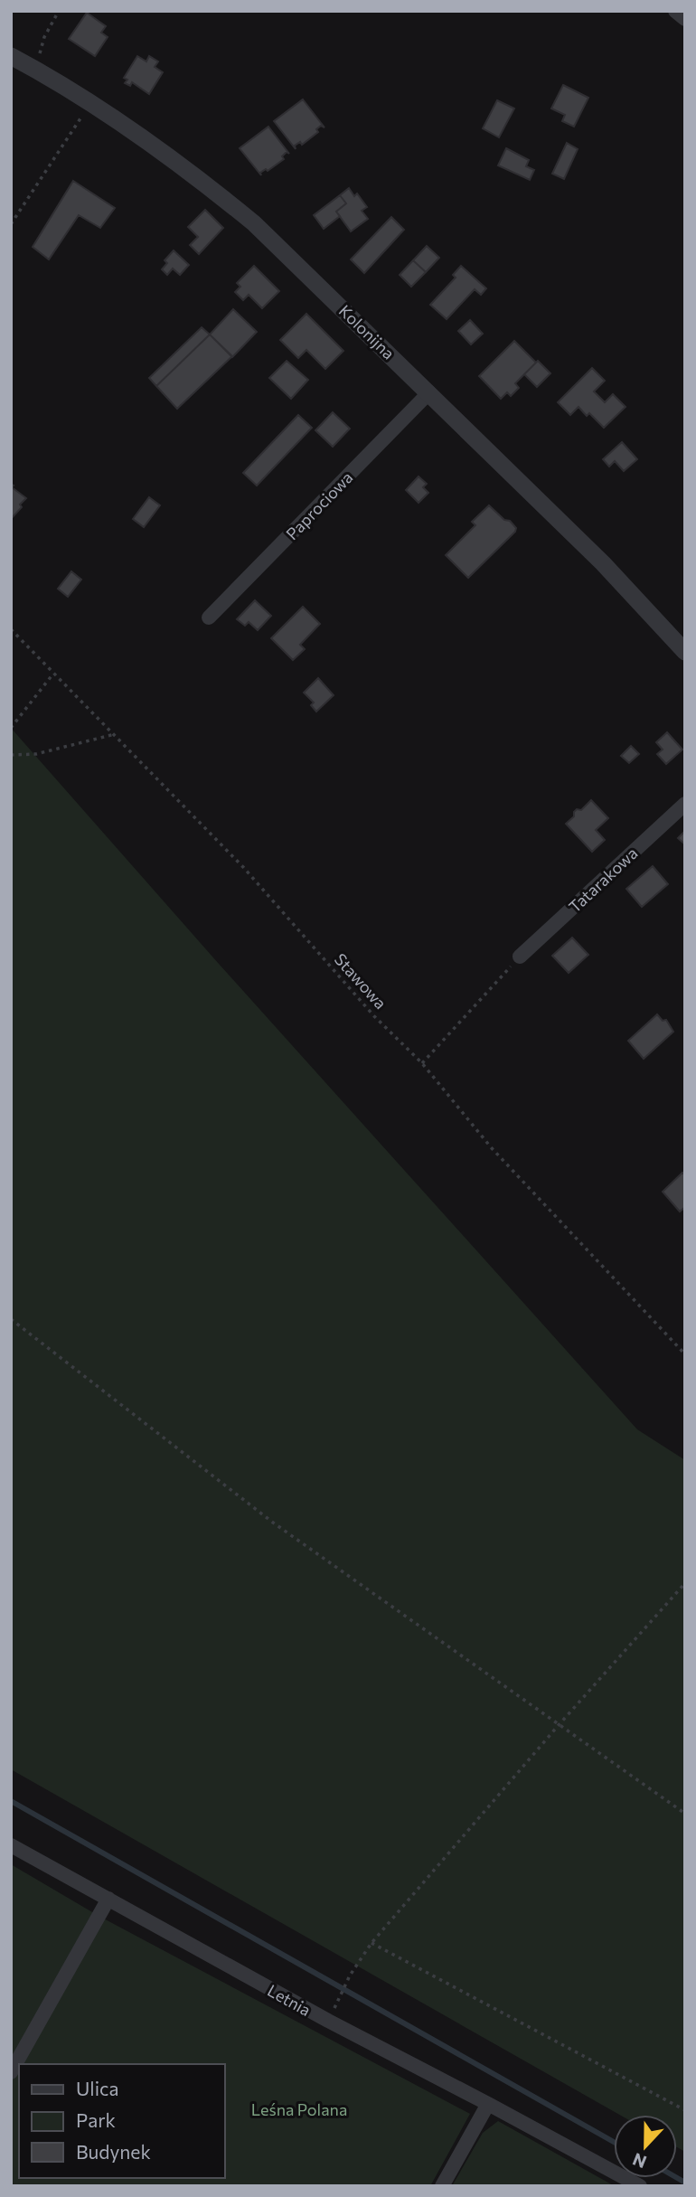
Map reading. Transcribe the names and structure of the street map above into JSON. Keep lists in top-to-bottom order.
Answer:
{
  "streets": {
    "street": [
      "Kolonijna",
      "Paprociowa",
      "Tatarakowa",
      "Letnia"
    ],
    "path": ["Stawowa"]
  },
  "crossings": [
    ["Kolonijna", "Paprociowa"]
  ],
  "parks": ["Leśna Polana"],
  "legend": ["Ulica", "Park", "Budynek"],
  "north": "bottom"
}
